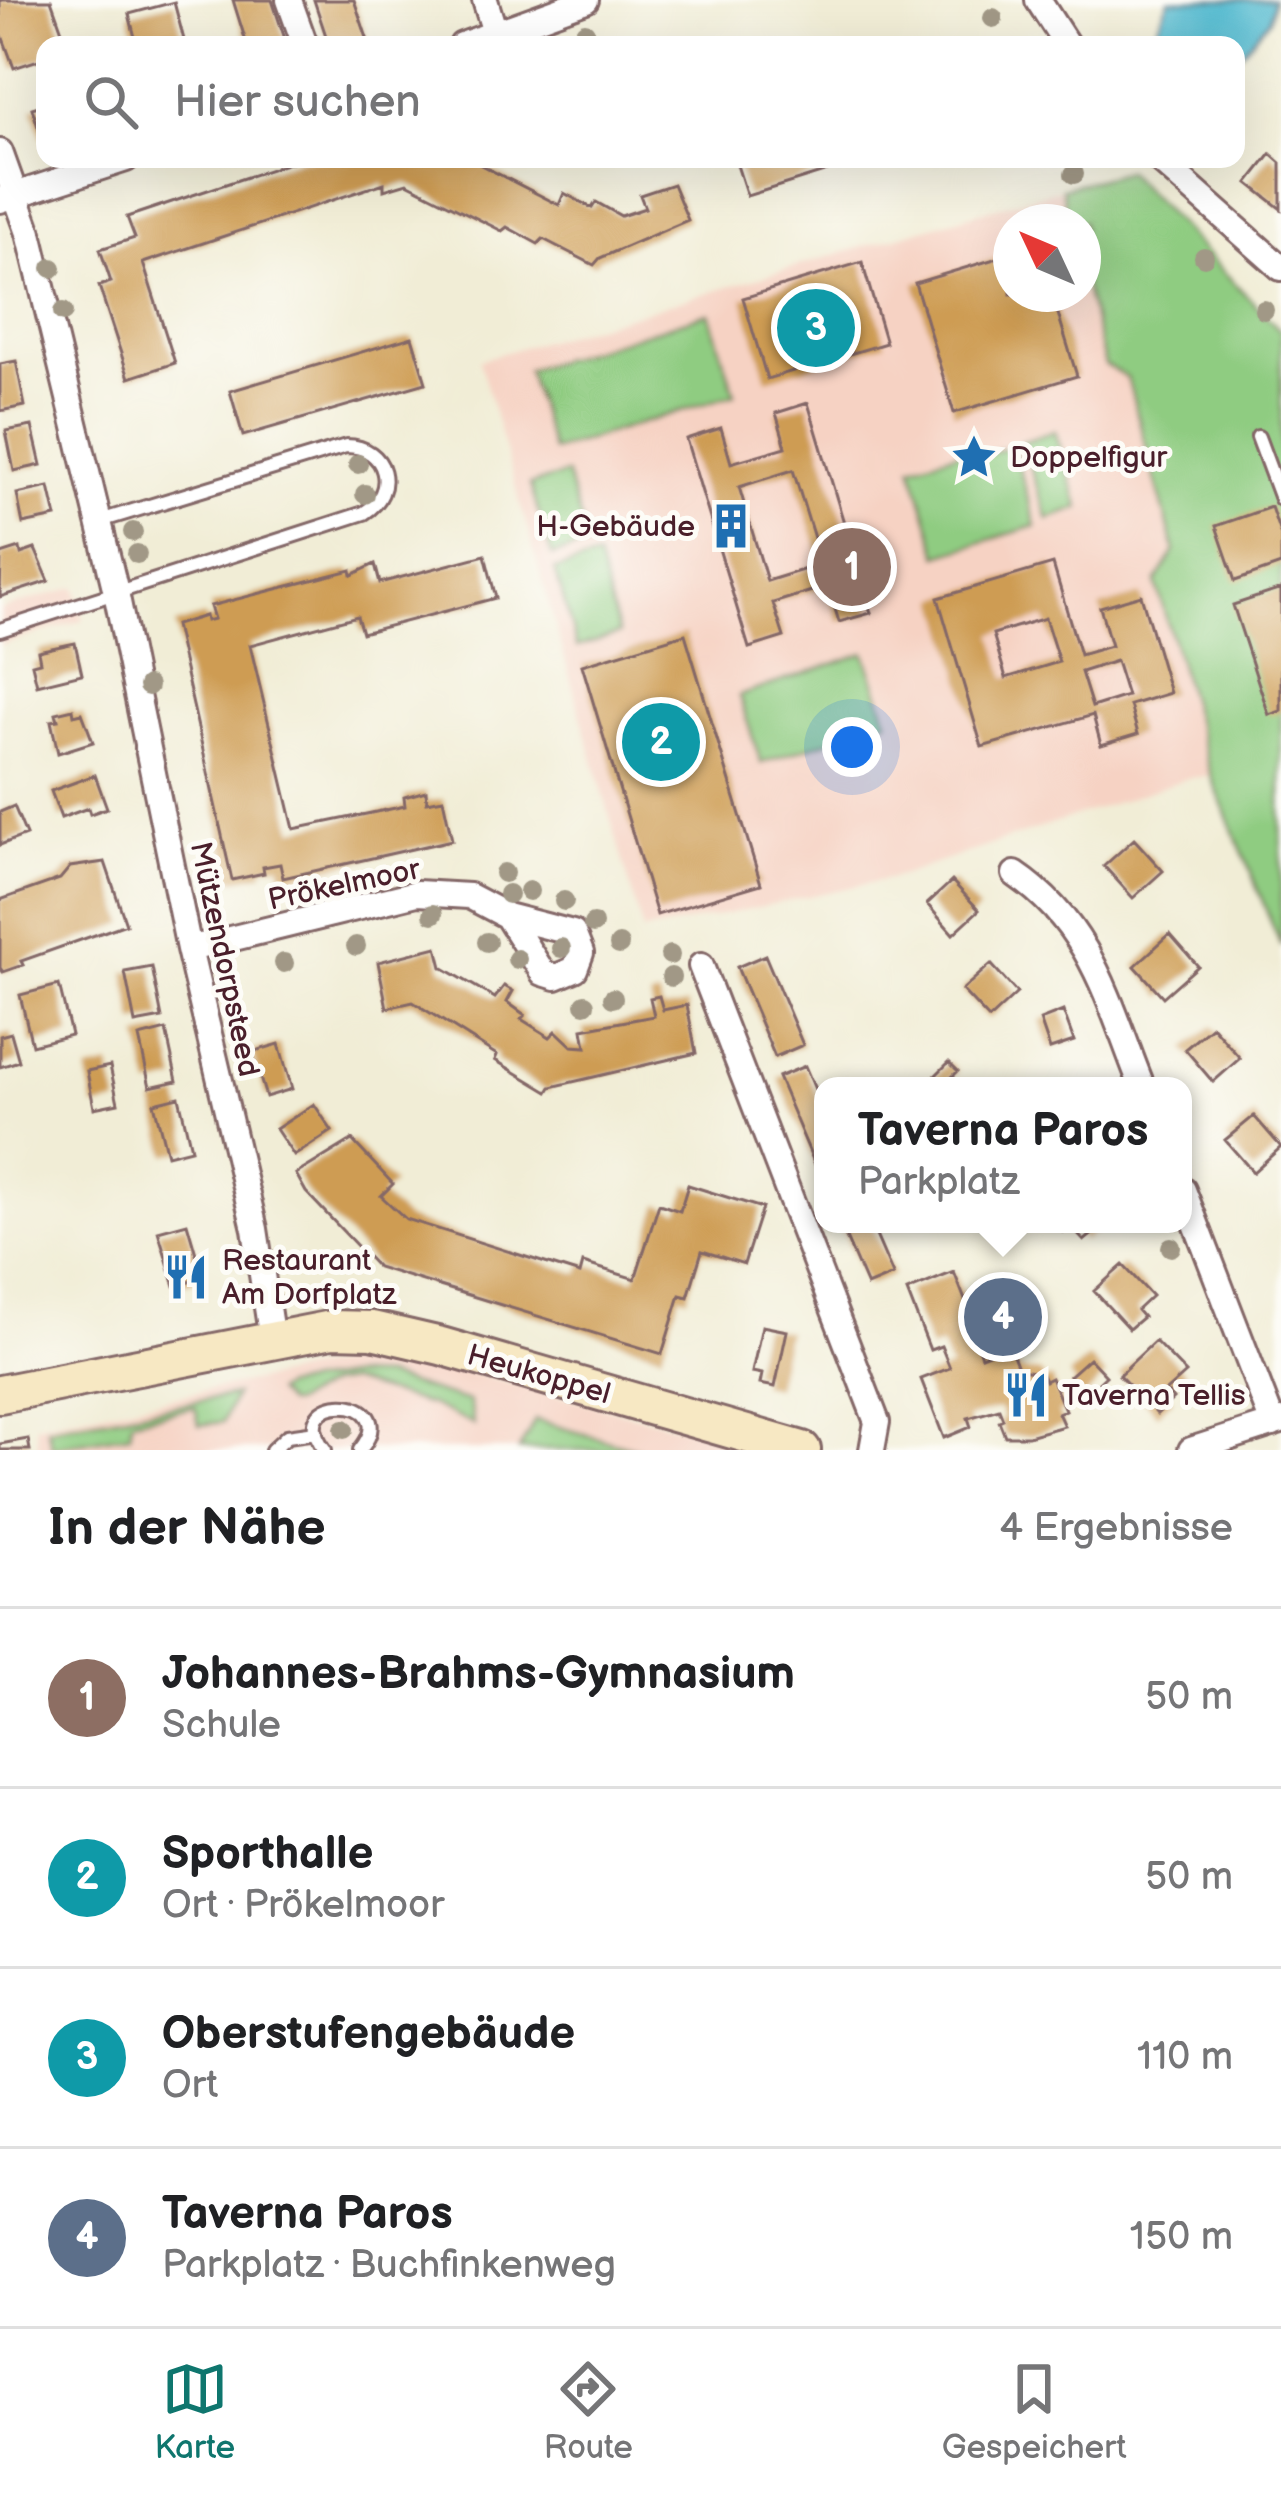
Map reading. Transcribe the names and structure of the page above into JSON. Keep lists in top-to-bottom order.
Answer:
{
  "streets": {
    "street": ["Prökelmoor", "Mützendorpsteed", "Heukoppel"]
  },
  "crossings": [
    ["Prökelmoor", "Mützendorpsteed"],
    ["Mützendorpsteed", "Heukoppel"]
  ],
  "places": {
    "place": ["Doppelfigur"],
    "building": ["H-Gebäude"],
    "restaurant": ["Restaurant Am Dorfplatz", "Taverna Tellis"]
  },
  "north": "top left",
  "page": {
    "search": "Hier suchen",
    "pins": [
      "3",
      "1",
      "2",
      "4"
    ],
    "popup": ["Taverna Paros", "Parkplatz"],
    "heading": ["In der Nähe", "4 Ergebnisse"],
    "list": [
      {
        "mark": "1",
        "name": "Johannes-Brahms-Gymnasium",
        "note": "Schule",
        "value": "50 m"
      },
      {
        "mark": "2",
        "name": "Sporthalle",
        "note": "Ort · Prökelmoor",
        "value": "50 m"
      },
      {
        "mark": "3",
        "name": "Oberstufengebäude",
        "note": "Ort",
        "value": "110 m"
      },
      {
        "mark": "4",
        "name": "Taverna Paros",
        "note": "Parkplatz · Buchfinkenweg",
        "value": "150 m"
      }
    ],
    "nav": ["Karte", "Route", "Gespeichert"]
  }
}
